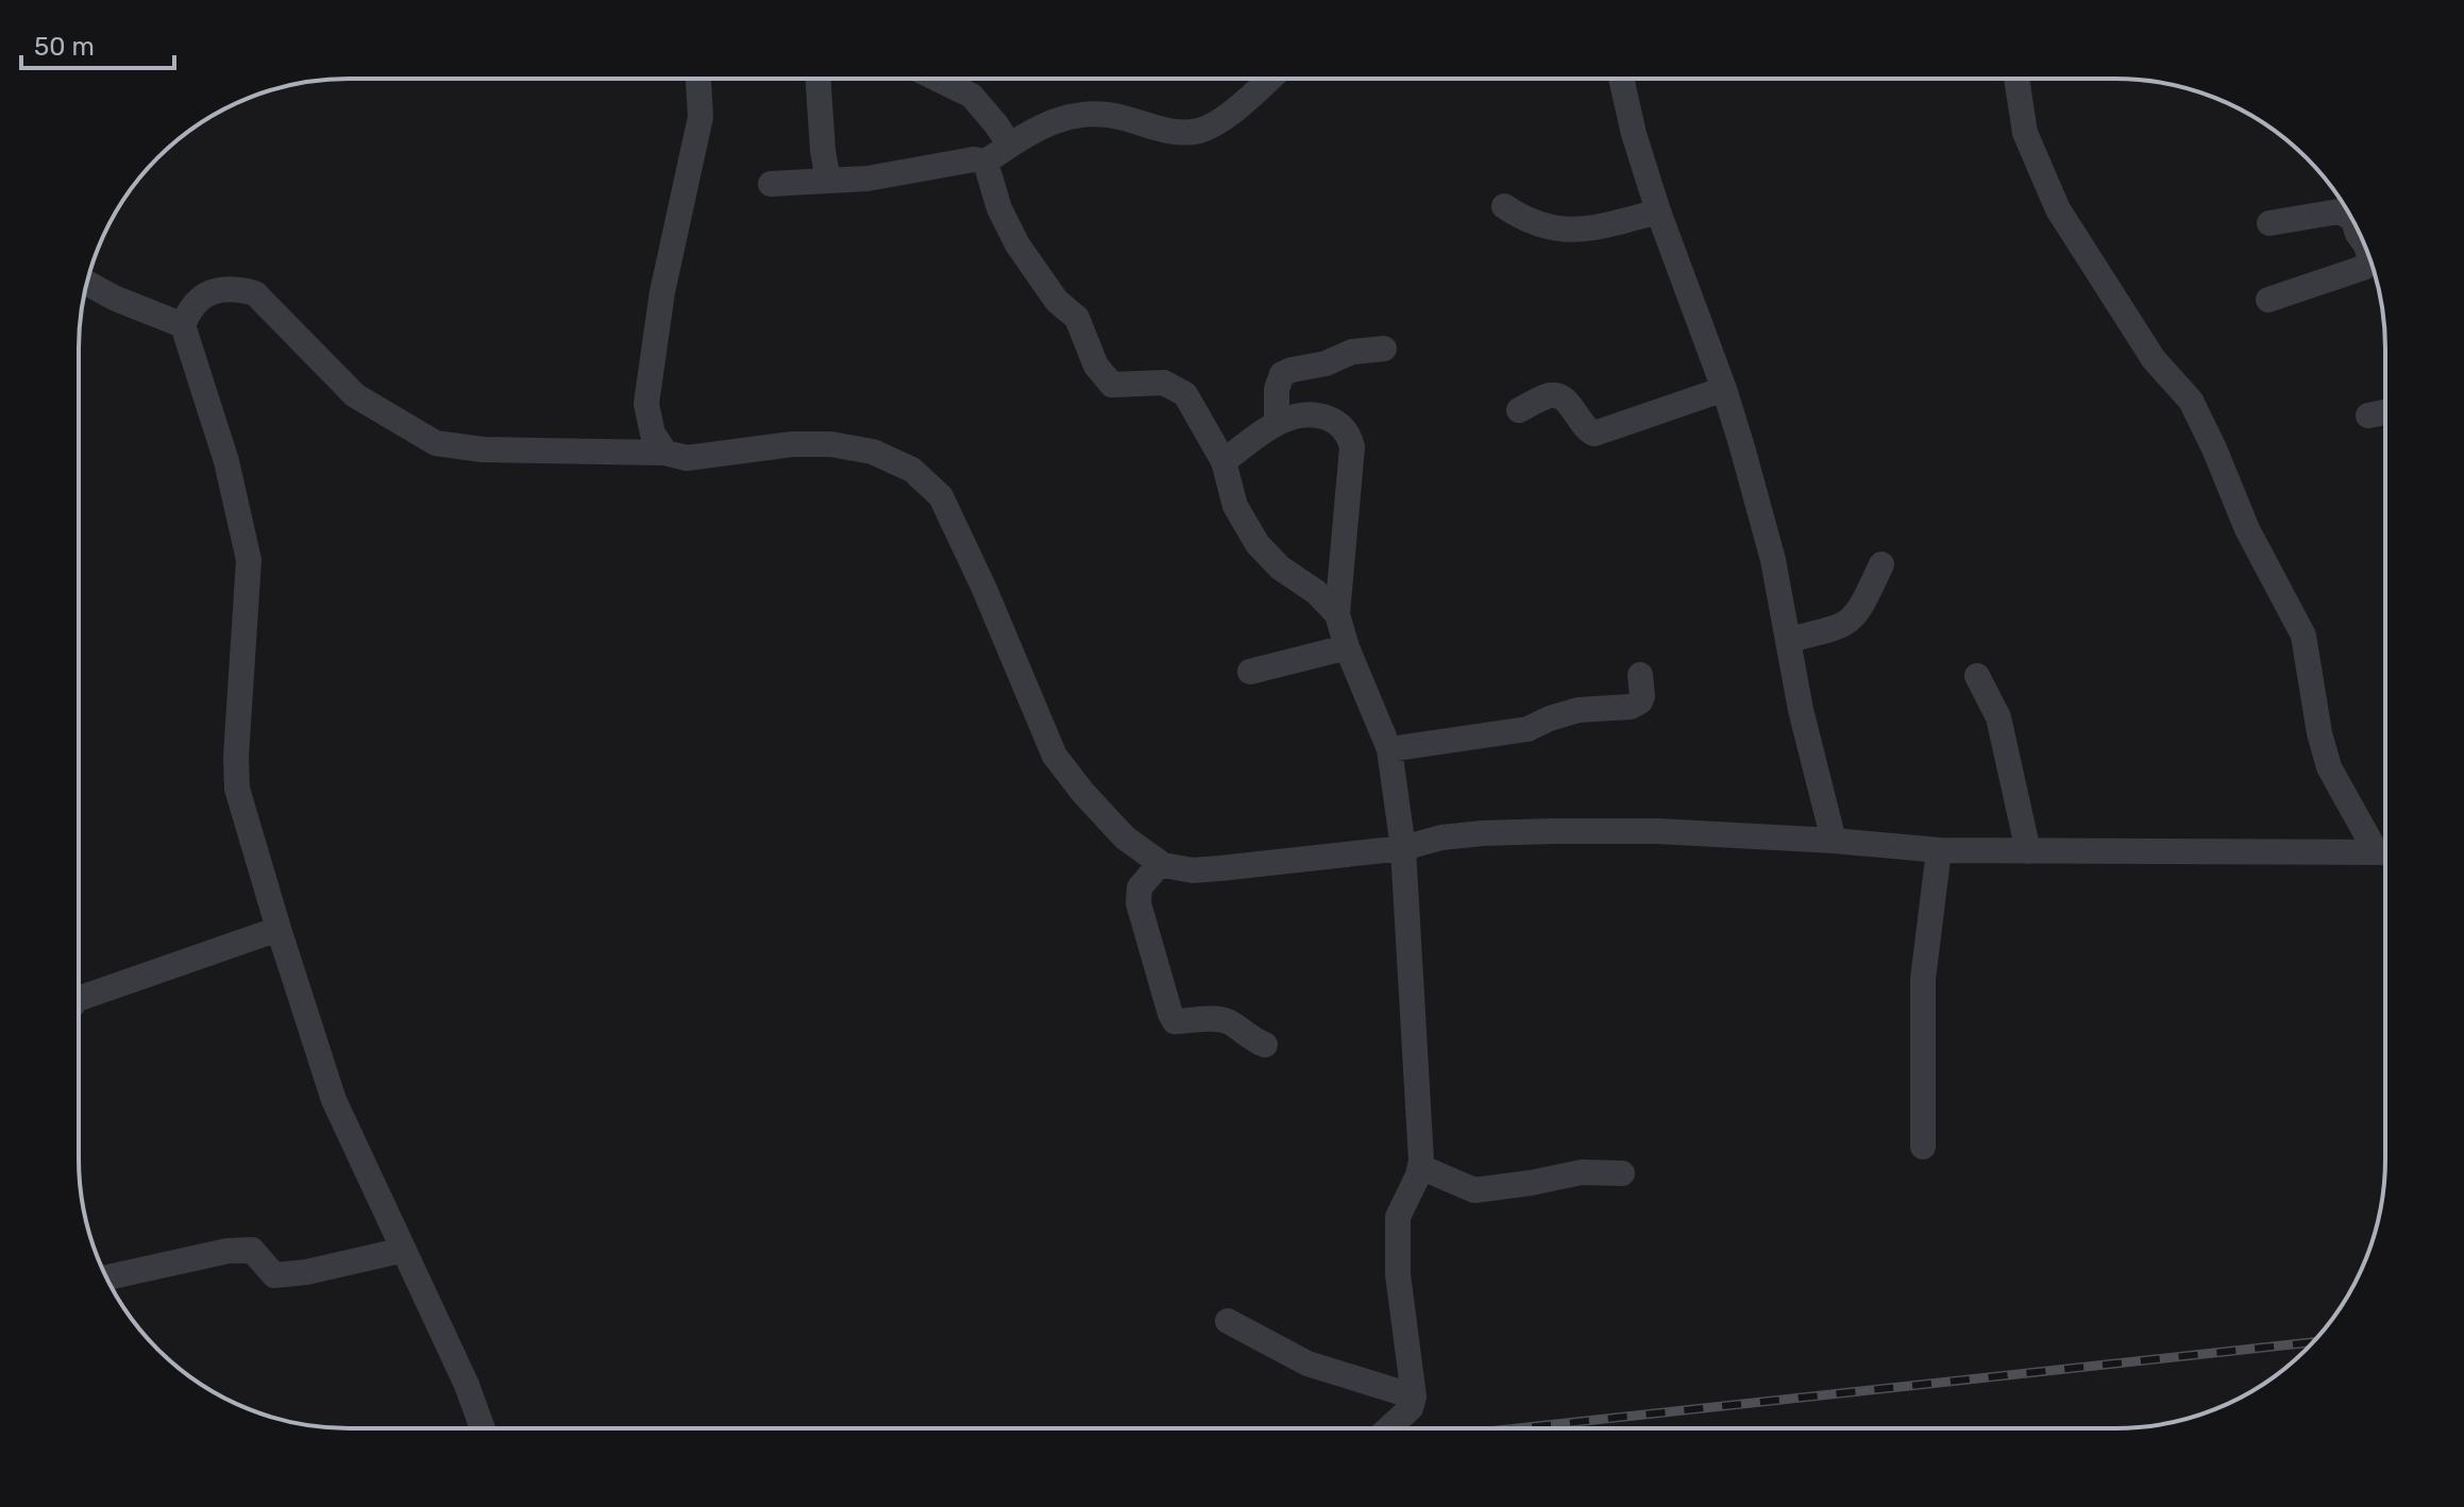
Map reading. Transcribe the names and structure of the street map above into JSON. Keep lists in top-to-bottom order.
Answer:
{
  "scale_bar": "50 m"
}
